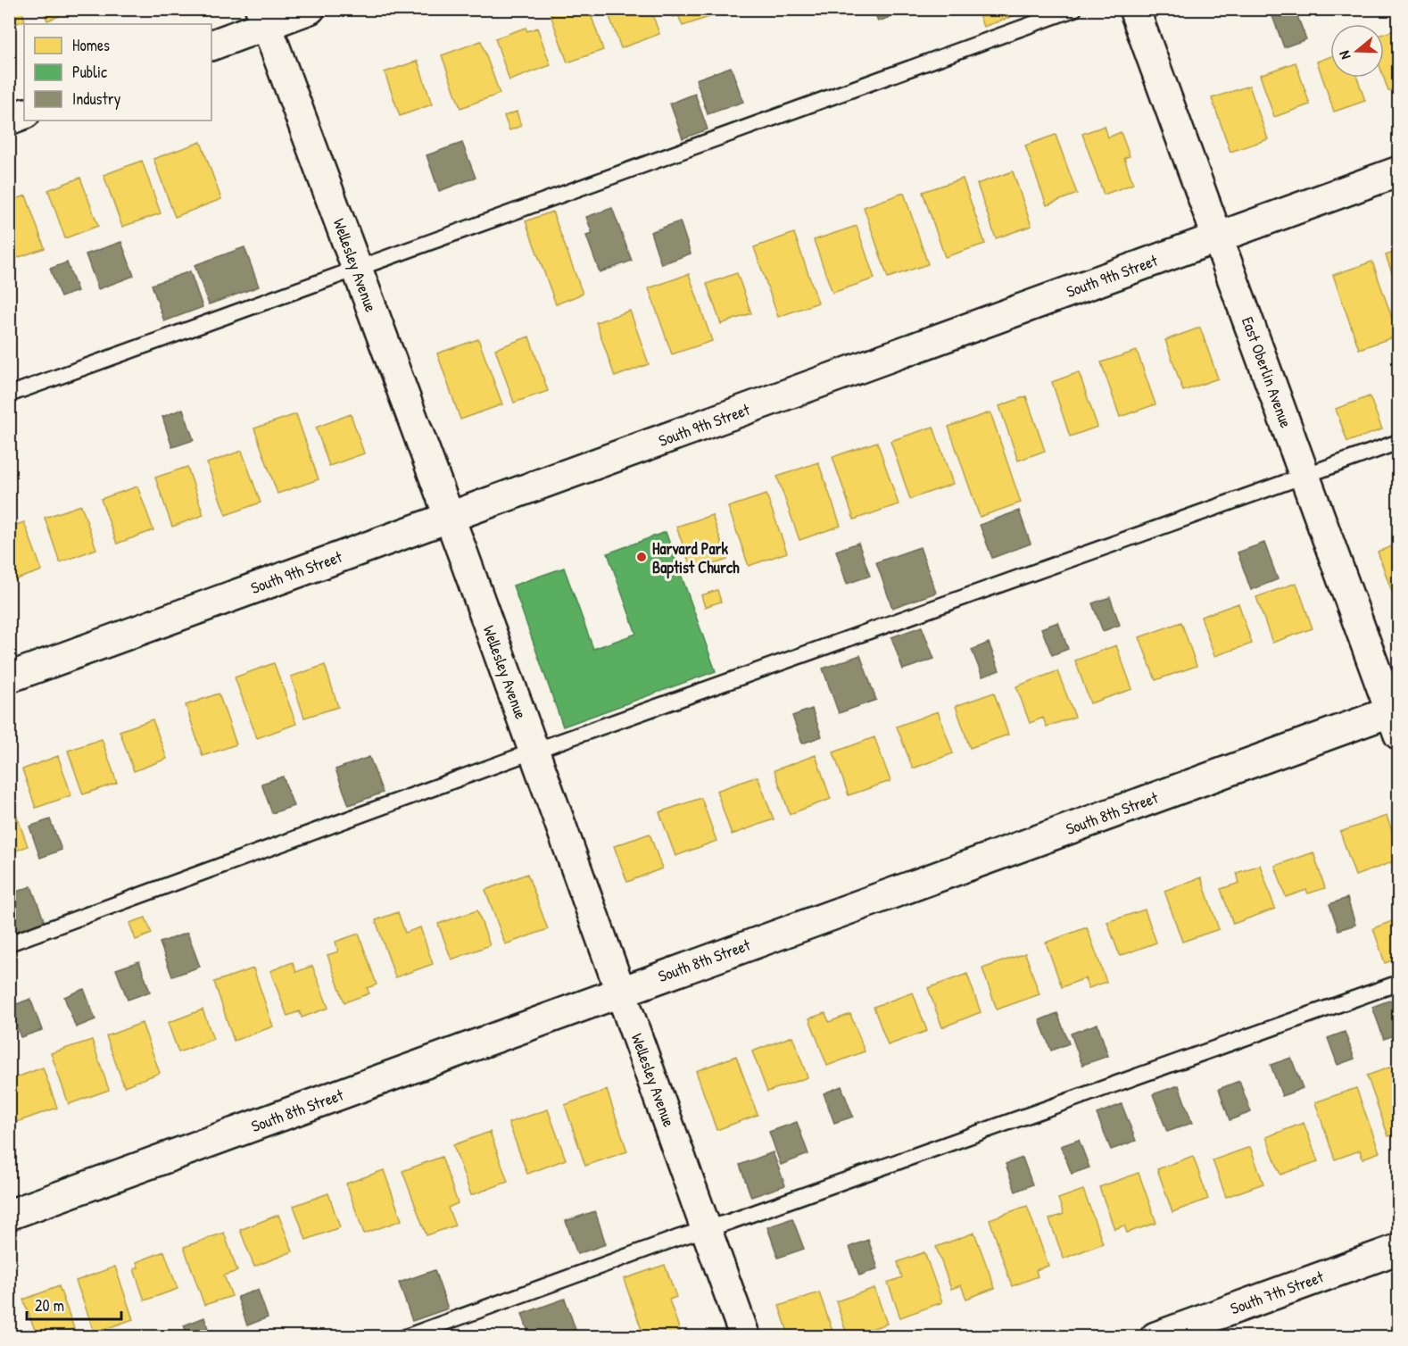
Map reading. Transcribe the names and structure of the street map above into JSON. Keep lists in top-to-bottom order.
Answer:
{
  "streets": {
    "street": [
      "Wellesley Avenue",
      "South 9th Street",
      "East Oberlin Avenue",
      "South 8th Street",
      "South 7th Street"
    ]
  },
  "crossings": [
    ["Wellesley Avenue", "South 9th Street"],
    ["Wellesley Avenue", "South 8th Street"],
    ["South 9th Street", "East Oberlin Avenue"],
    ["East Oberlin Avenue", "South 8th Street"]
  ],
  "places": ["Harvard Park Baptist Church"],
  "legend": ["Homes", "Public", "Industry"],
  "scale_bar": "20 m",
  "north": "left"
}
